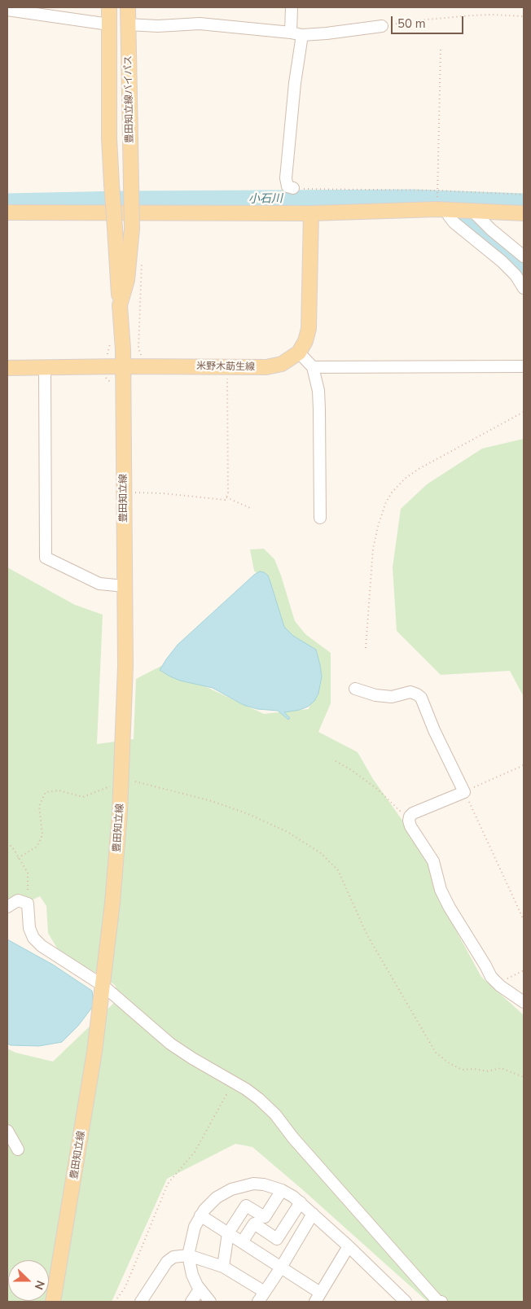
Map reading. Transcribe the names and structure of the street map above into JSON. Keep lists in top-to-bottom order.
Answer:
{
  "streets": {
    "main road": ["豊田知立線バイパス", "米野木莇生線", "豊田知立線"]
  },
  "crossings": [
    ["豊田知立線バイパス", "豊田知立線"],
    ["米野木莇生線", "豊田知立線"]
  ],
  "water": ["小石川"],
  "scale_bar": "50 m",
  "north": "right"
}
